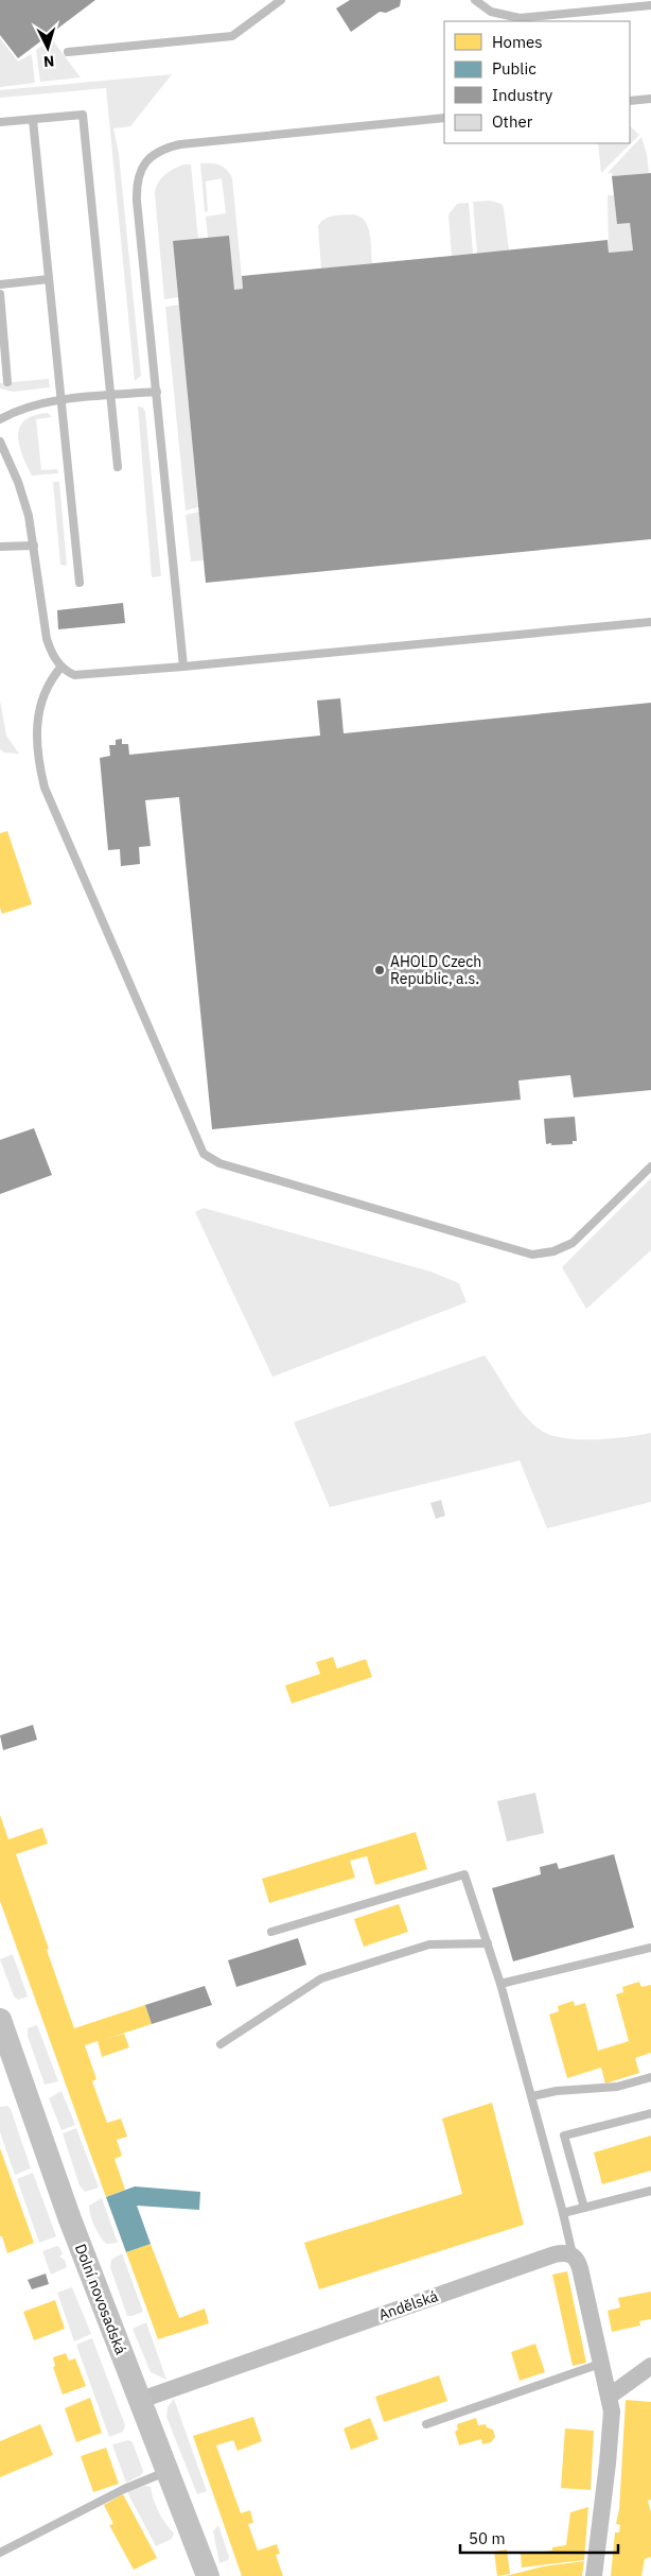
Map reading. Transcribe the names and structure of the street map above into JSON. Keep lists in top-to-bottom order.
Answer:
{
  "streets": {
    "main road": ["Dolní novosadská"],
    "street": ["Andělská"]
  },
  "crossings": [
    ["Dolní novosadská", "Andělská"]
  ],
  "places": ["AHOLD Czech Republic, a.s."],
  "legend": [
    "Homes",
    "Public",
    "Industry",
    "Other"
  ],
  "scale_bar": "50 m",
  "north": "bottom"
}
